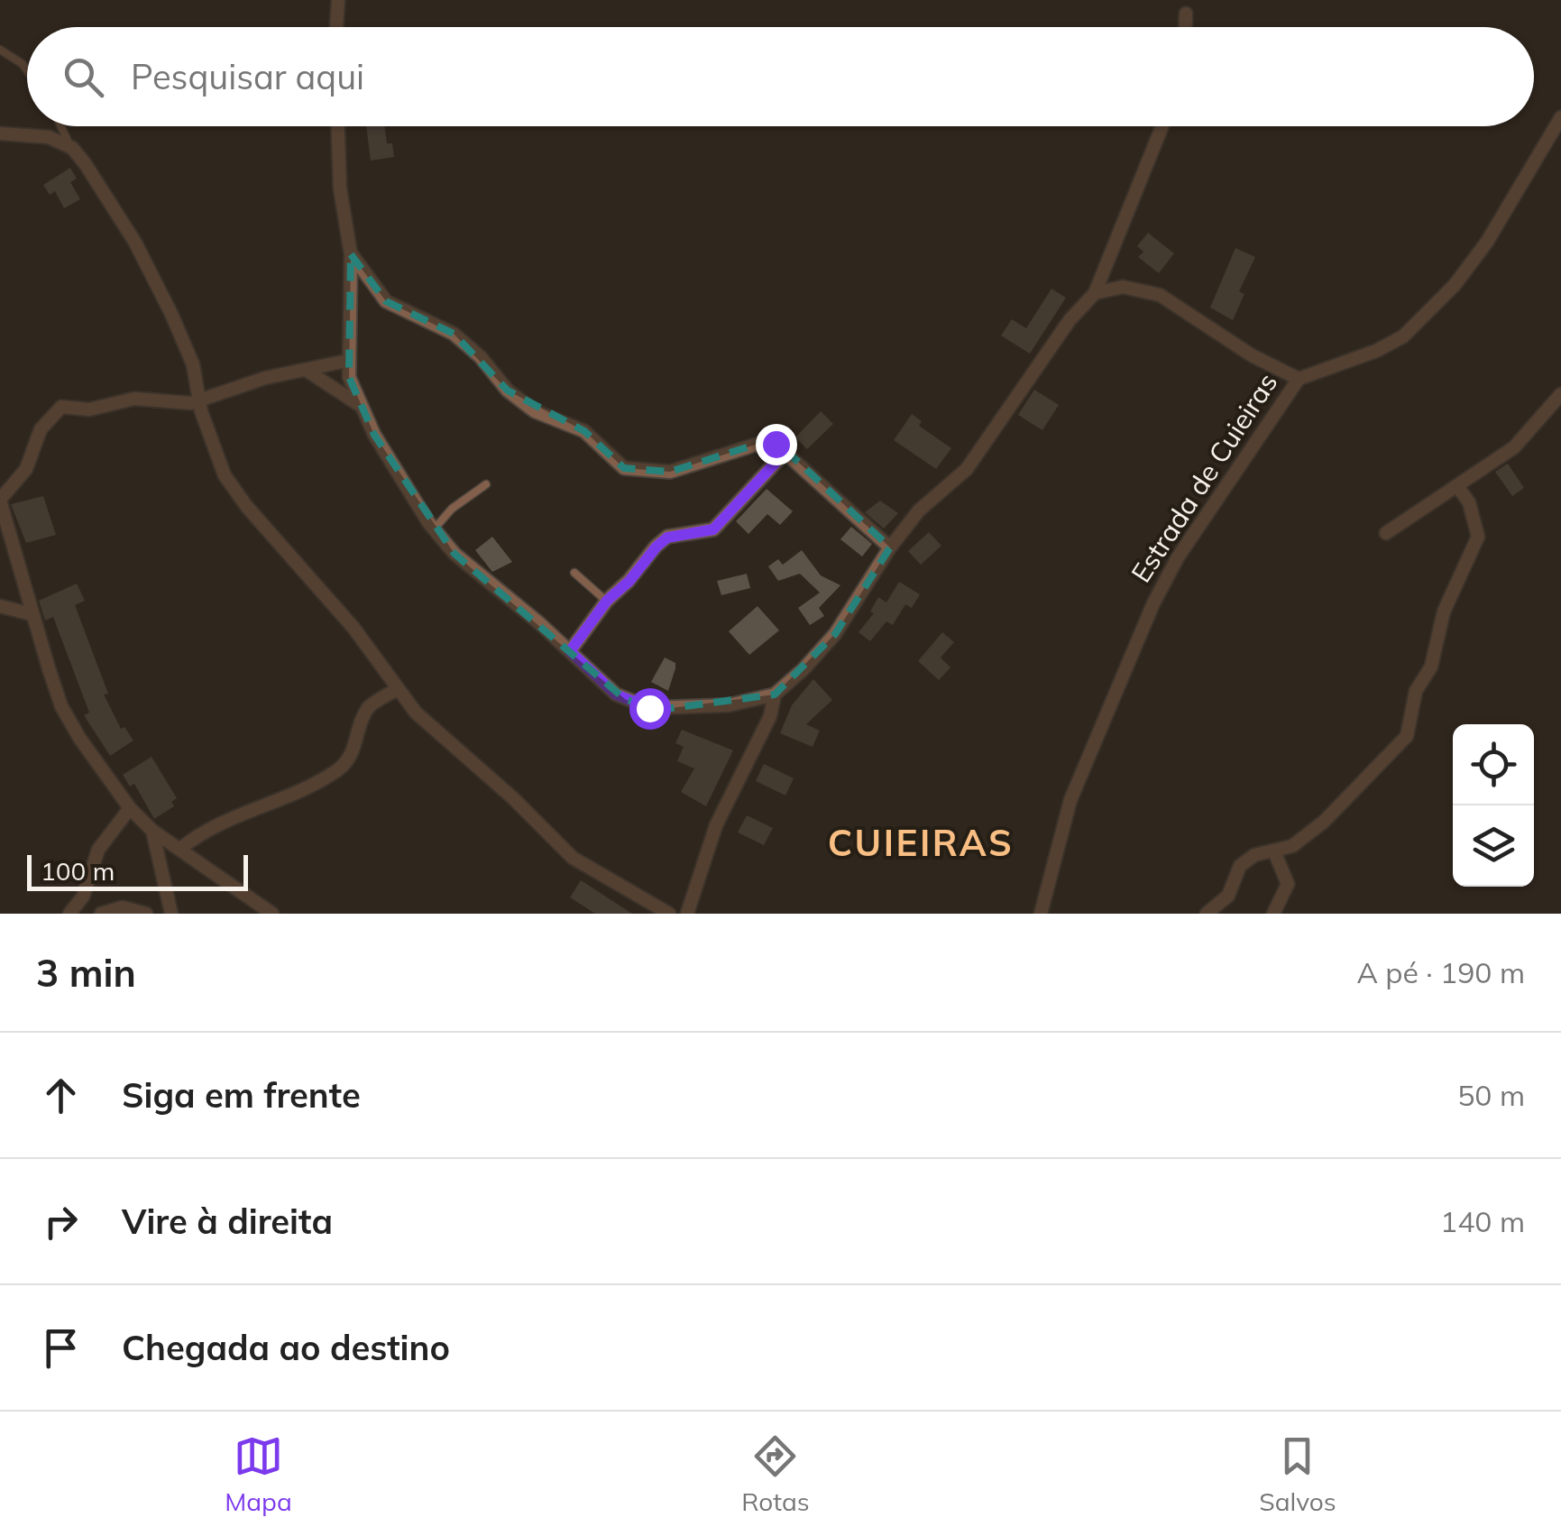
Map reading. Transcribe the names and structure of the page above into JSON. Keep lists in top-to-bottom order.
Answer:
{
  "streets": {
    "street": ["Estrada de Cuieiras"]
  },
  "districts": ["CUIEIRAS"],
  "scale_bar": "100 m",
  "page": {
    "search": "Pesquisar aqui",
    "scale": "100 m",
    "heading": ["3 min", "A pé · 190 m"],
    "list": [
      ["Siga em frente", "50 m"],
      ["Vire à direita", "140 m"],
      "Chegada ao destino"
    ],
    "nav": ["Mapa", "Rotas", "Salvos"]
  }
}
